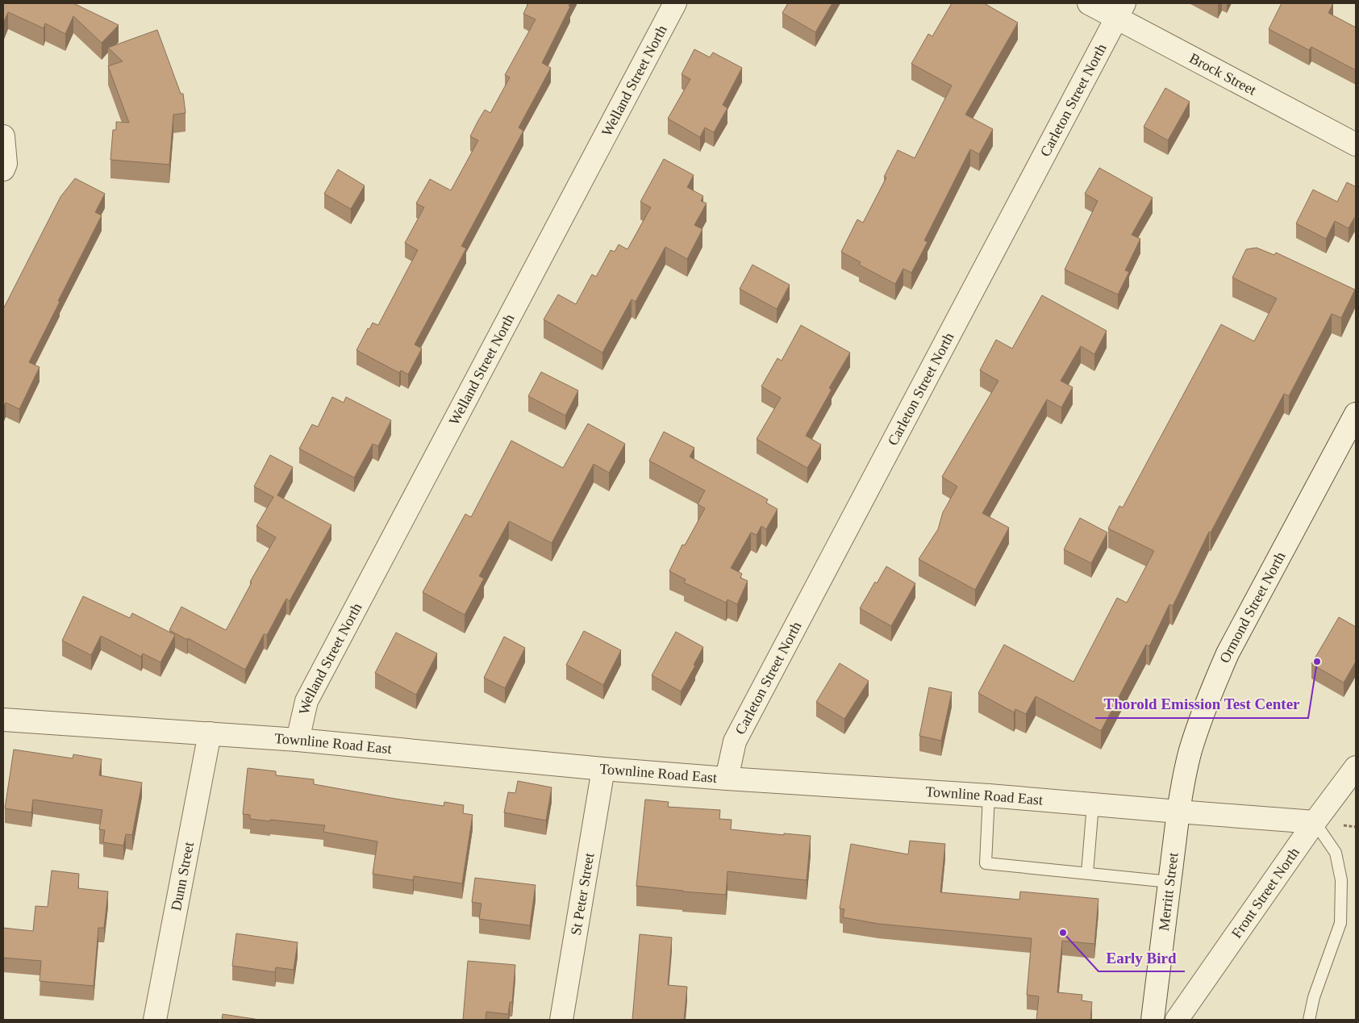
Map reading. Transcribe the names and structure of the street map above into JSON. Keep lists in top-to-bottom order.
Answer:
{
  "streets": {
    "street": [
      "Brock Street",
      "Welland Street North",
      "Carleton Street North",
      "Ormond Street North",
      "Townline Road East",
      "Dunn Street",
      "Merritt Street",
      "Front Street North",
      "St Peter Street"
    ]
  },
  "crossings": [
    ["Brock Street", "Carleton Street North"],
    ["Welland Street North", "Townline Road East"],
    ["Carleton Street North", "Townline Road East"],
    ["Ormond Street North", "Townline Road East"],
    ["Ormond Street North", "Merritt Street"],
    ["Townline Road East", "Dunn Street"],
    ["Townline Road East", "Merritt Street"],
    ["Townline Road East", "Front Street North"],
    ["Townline Road East", "St Peter Street"]
  ],
  "places": ["Thorold Emission Test Center", "Early Bird"]
}
